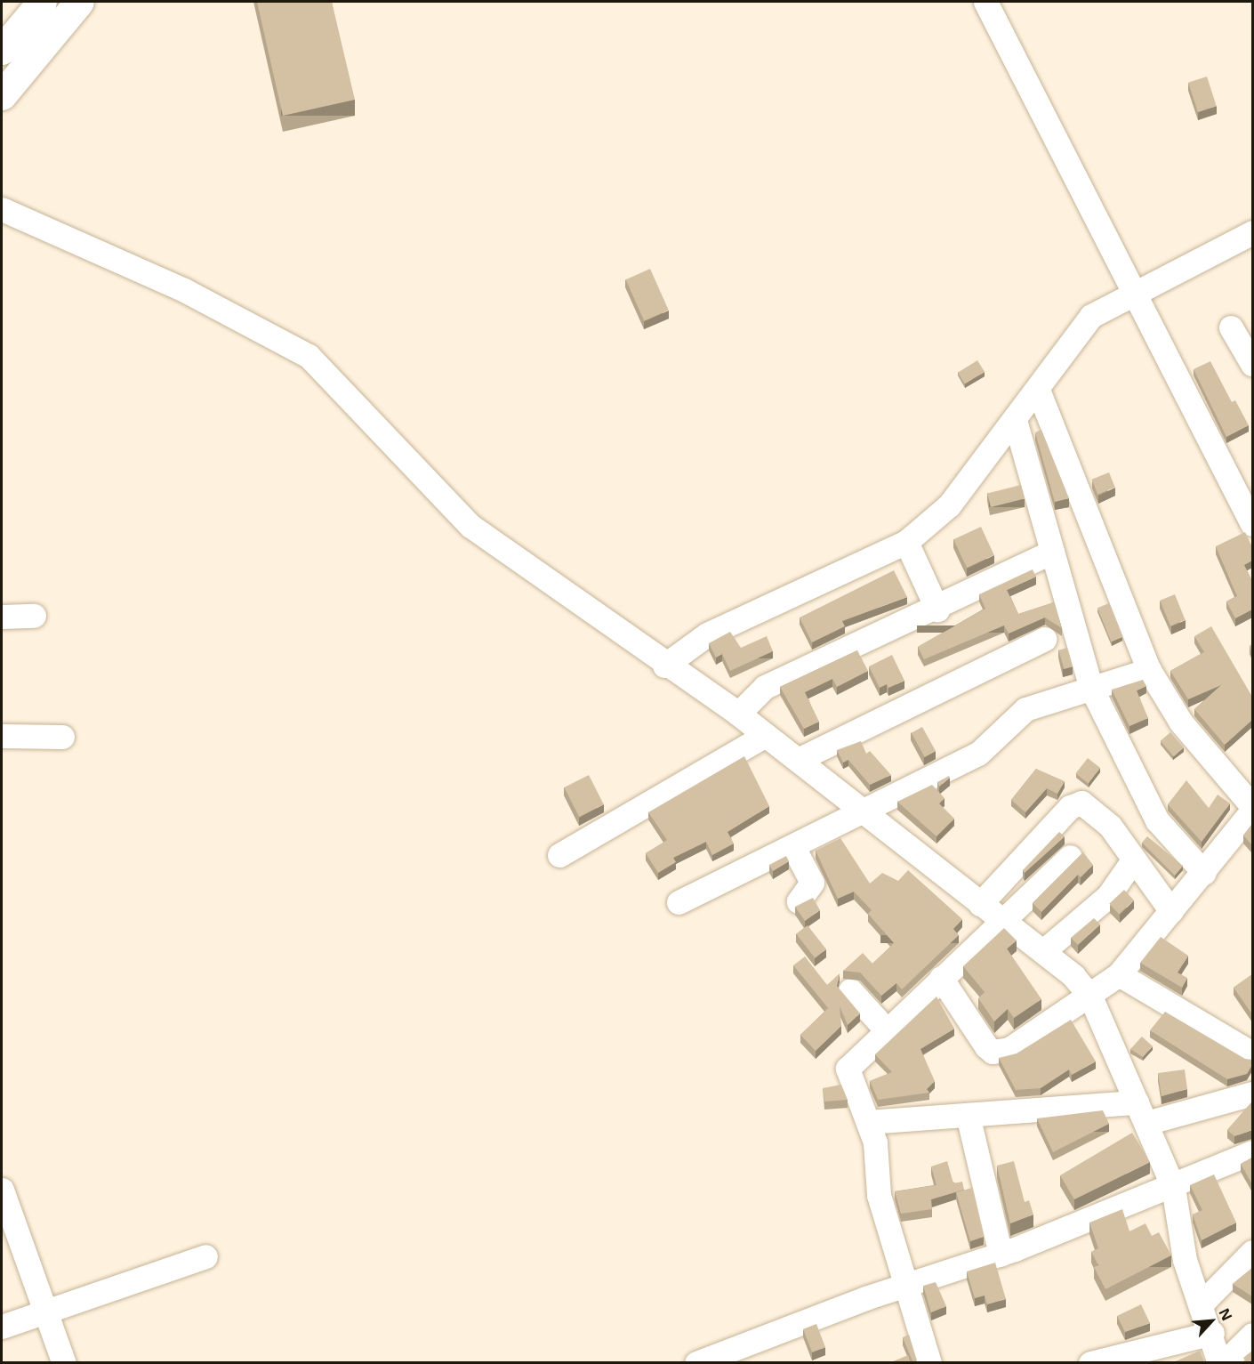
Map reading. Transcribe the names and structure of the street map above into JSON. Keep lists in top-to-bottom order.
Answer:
{
  "north": "top right"
}
